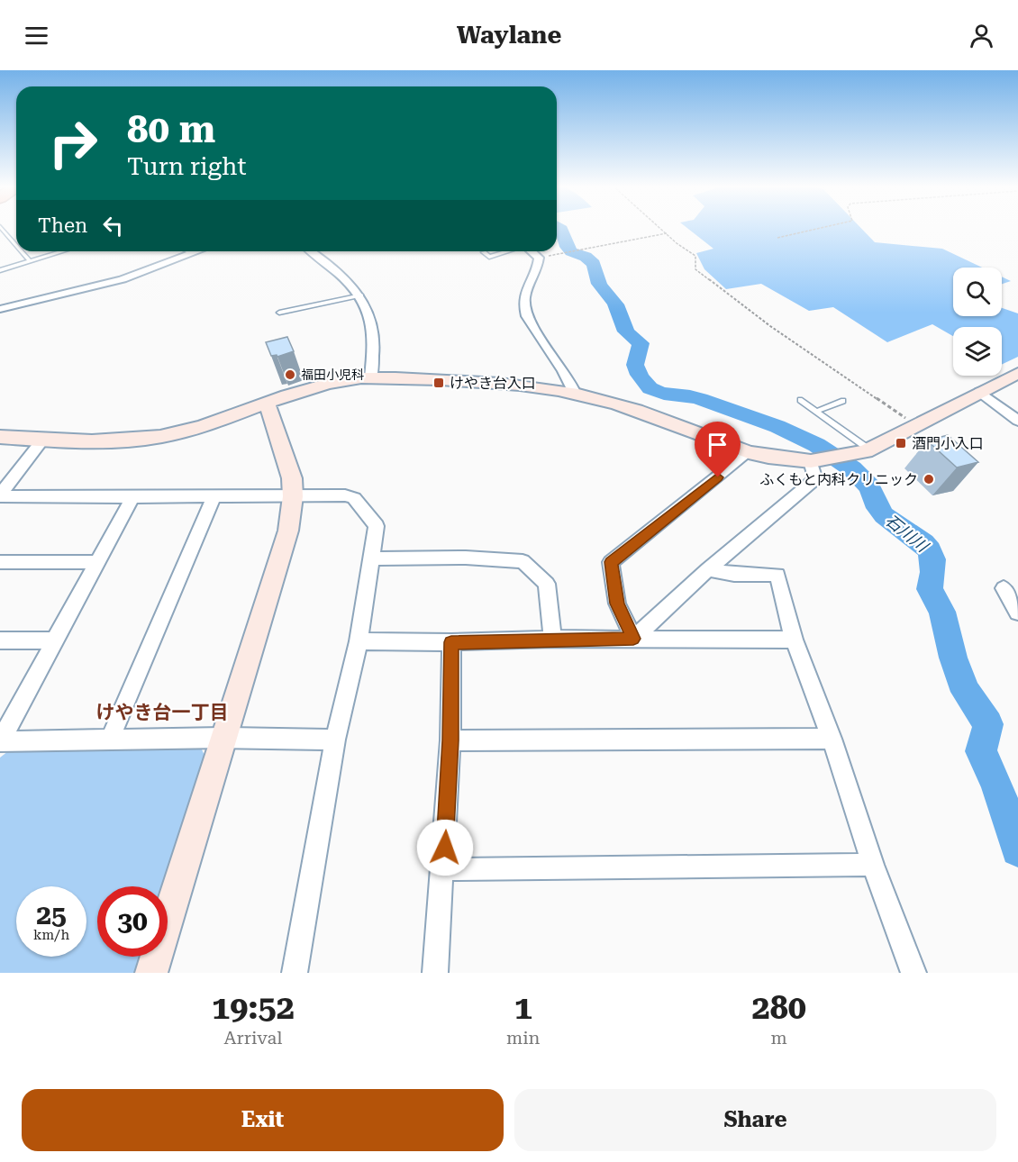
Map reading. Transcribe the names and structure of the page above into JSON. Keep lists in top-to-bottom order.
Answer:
{
  "districts": ["けやき台一丁目"],
  "water": ["石川川"],
  "places": {
    "other": ["福田小児科", "ふくもと内科クリニック"],
    "transit": ["けやき台入口", "酒門小入口"]
  },
  "page": {
    "header": "Waylane",
    "turn": ["80 m", "Turn right"],
    "then": "Then",
    "speed": "25 km/h",
    "limit": "30",
    "eta": [
      "19:52",
      "Arrival",
      "1",
      "min",
      "280",
      "m"
    ],
    "buttons": ["Exit", "Share"]
  }
}
